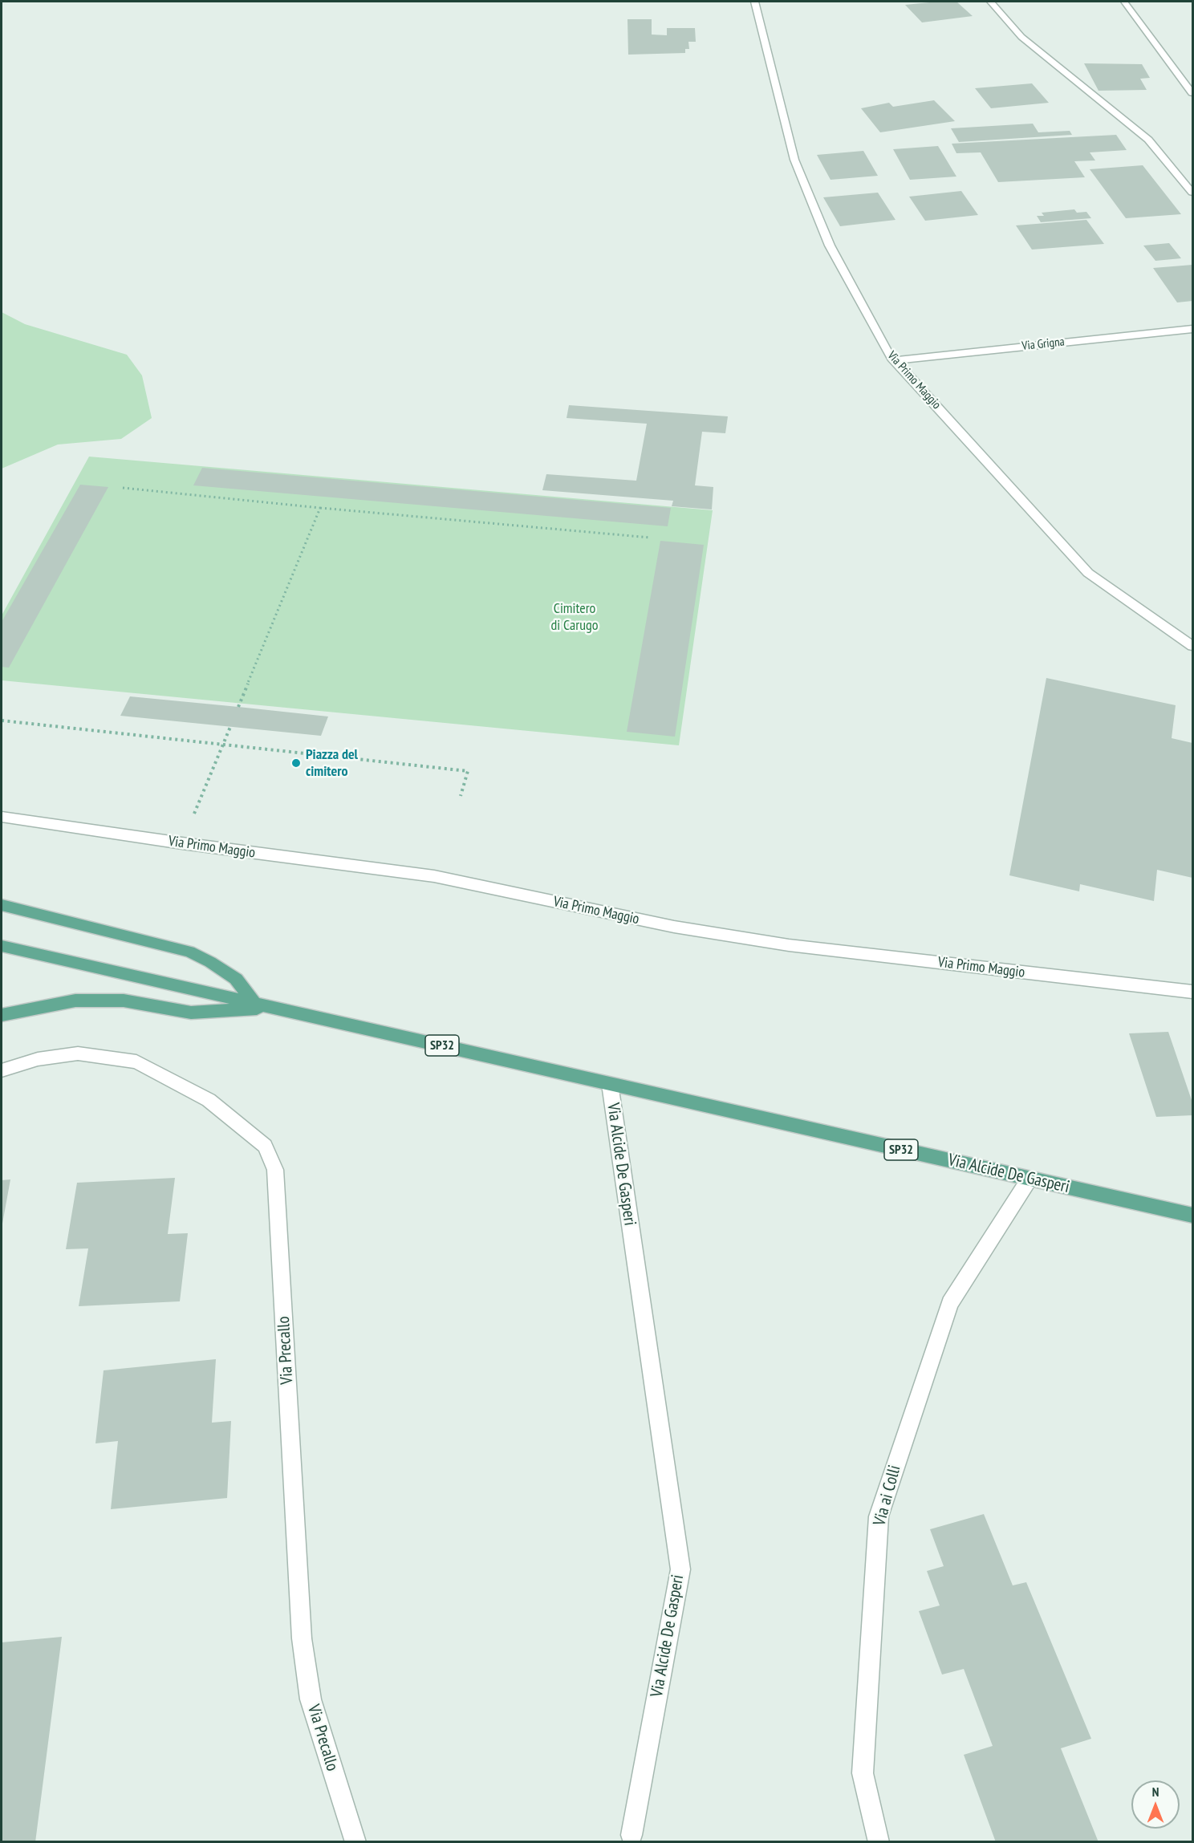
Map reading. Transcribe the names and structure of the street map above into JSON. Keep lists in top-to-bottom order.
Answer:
{
  "streets": {
    "main road": ["SP32", "Via Alcide De Gasperi"],
    "street": [
      "Via Grigna",
      "Via Primo Maggio",
      "Via Precallo",
      "Via ai Colli"
    ]
  },
  "crossings": [
    ["Via Grigna", "Via Primo Maggio"],
    ["SP32", "Via Alcide De Gasperi"],
    ["Via Alcide De Gasperi", "Via ai Colli"]
  ],
  "parks": ["Cimitero di Carugo"],
  "places": ["Piazza del cimitero"],
  "north": "top"
}
